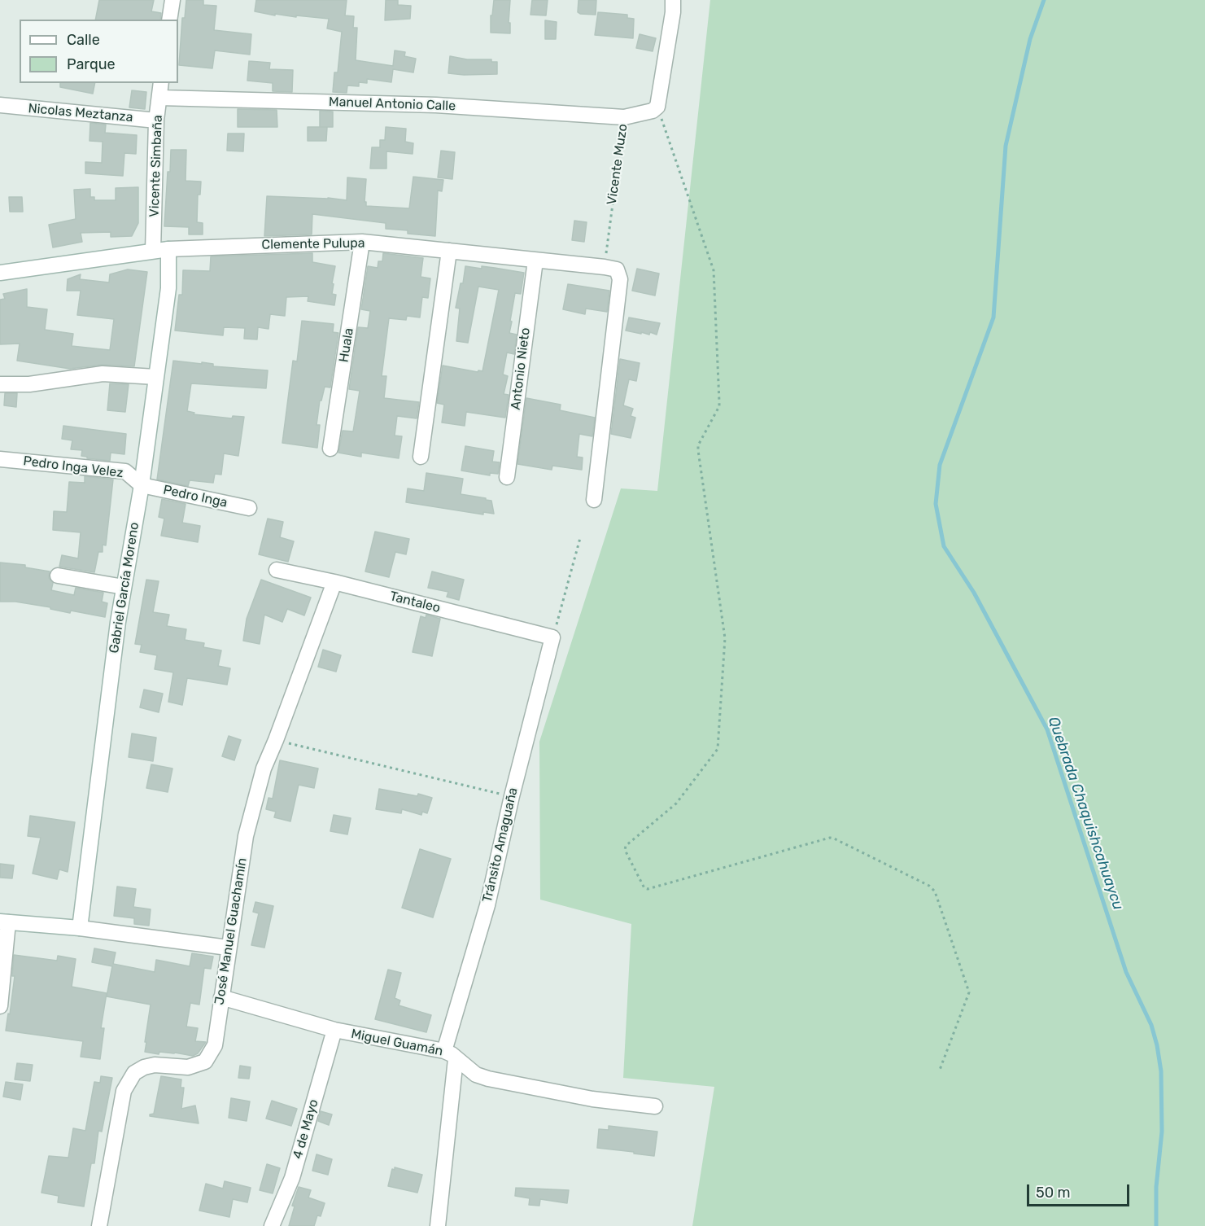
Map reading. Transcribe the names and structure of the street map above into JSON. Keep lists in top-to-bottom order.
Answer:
{
  "streets": {
    "street": [
      "Manuel Antonio Calle",
      "Nicolas Meztanza",
      "Vicente Muzo",
      "Vicente Simbaña",
      "Clemente Pulupa",
      "Huala",
      "Antonio Nieto",
      "Pedro Inga Velez",
      "Pedro Inga",
      "Gabriel García Moreno",
      "Tantaleo",
      "Tránsito Amaguaña",
      "José Manuel Guachamín",
      "Miguel Guamán",
      "4 de Mayo"
    ]
  },
  "crossings": [
    ["Manuel Antonio Calle", "Vicente Muzo"],
    ["Manuel Antonio Calle", "Vicente Simbaña"],
    ["Nicolas Meztanza", "Vicente Simbaña"],
    ["Vicente Muzo", "Clemente Pulupa"],
    ["Vicente Simbaña", "Clemente Pulupa"],
    ["Clemente Pulupa", "Huala"],
    ["Clemente Pulupa", "Antonio Nieto"],
    ["Clemente Pulupa", "Gabriel García Moreno"],
    ["Pedro Inga Velez", "Pedro Inga"],
    ["Pedro Inga Velez", "Gabriel García Moreno"],
    ["Pedro Inga", "Gabriel García Moreno"],
    ["Tantaleo", "Tránsito Amaguaña"],
    ["Tantaleo", "José Manuel Guachamín"],
    ["Tránsito Amaguaña", "Miguel Guamán"],
    ["José Manuel Guachamín", "Miguel Guamán"],
    ["Miguel Guamán", "4 de Mayo"]
  ],
  "water": ["Quebrada Chaquishcahuaycu"],
  "legend": ["Calle", "Parque"],
  "scale_bar": "50 m"
}
